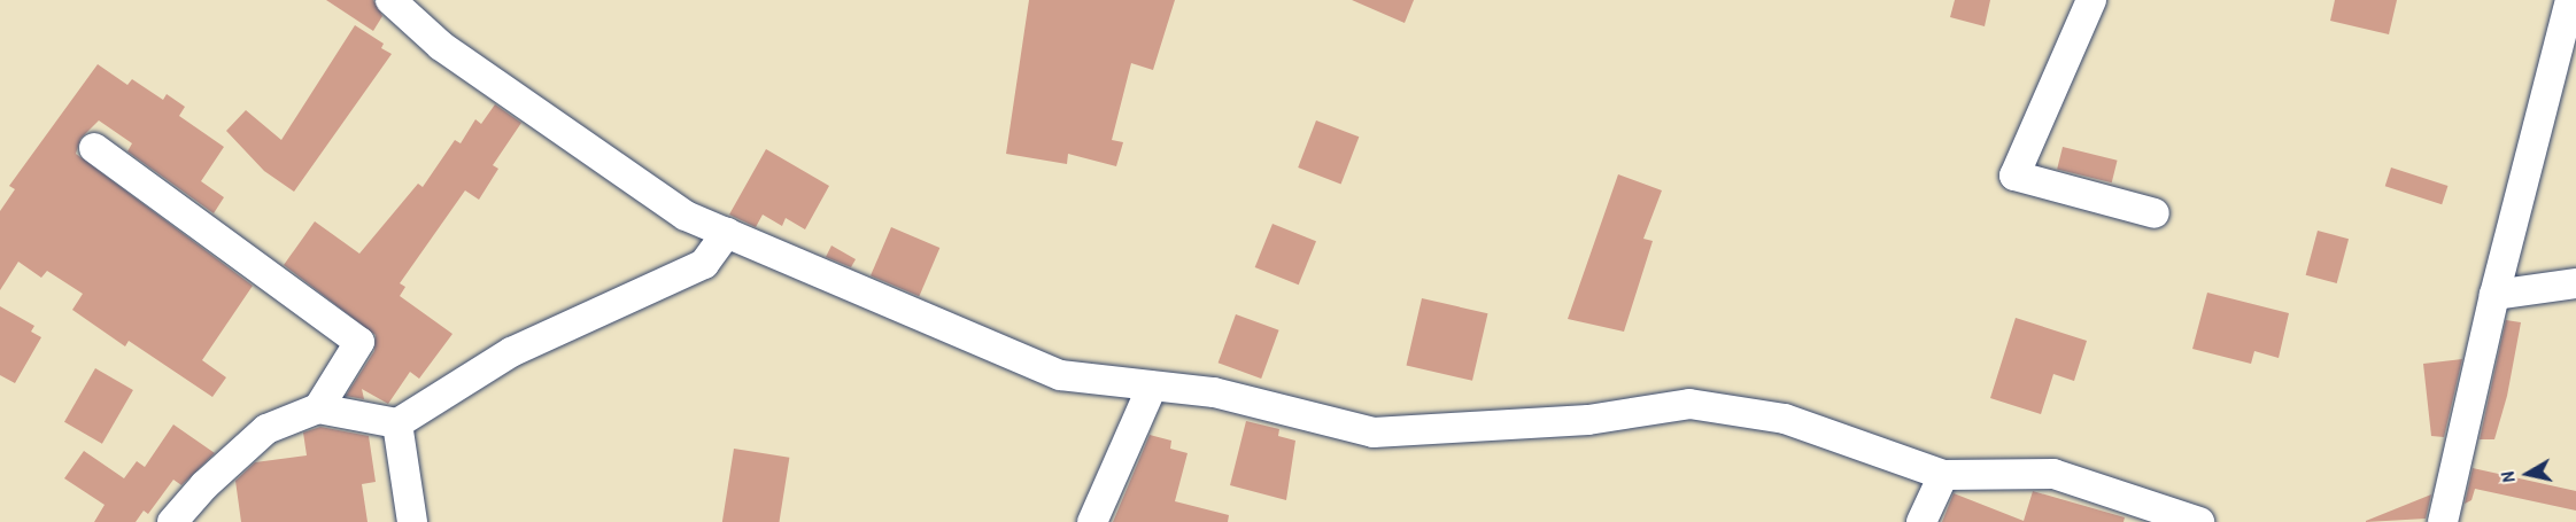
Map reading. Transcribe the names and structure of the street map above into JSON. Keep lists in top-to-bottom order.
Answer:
{
  "north": "left"
}
